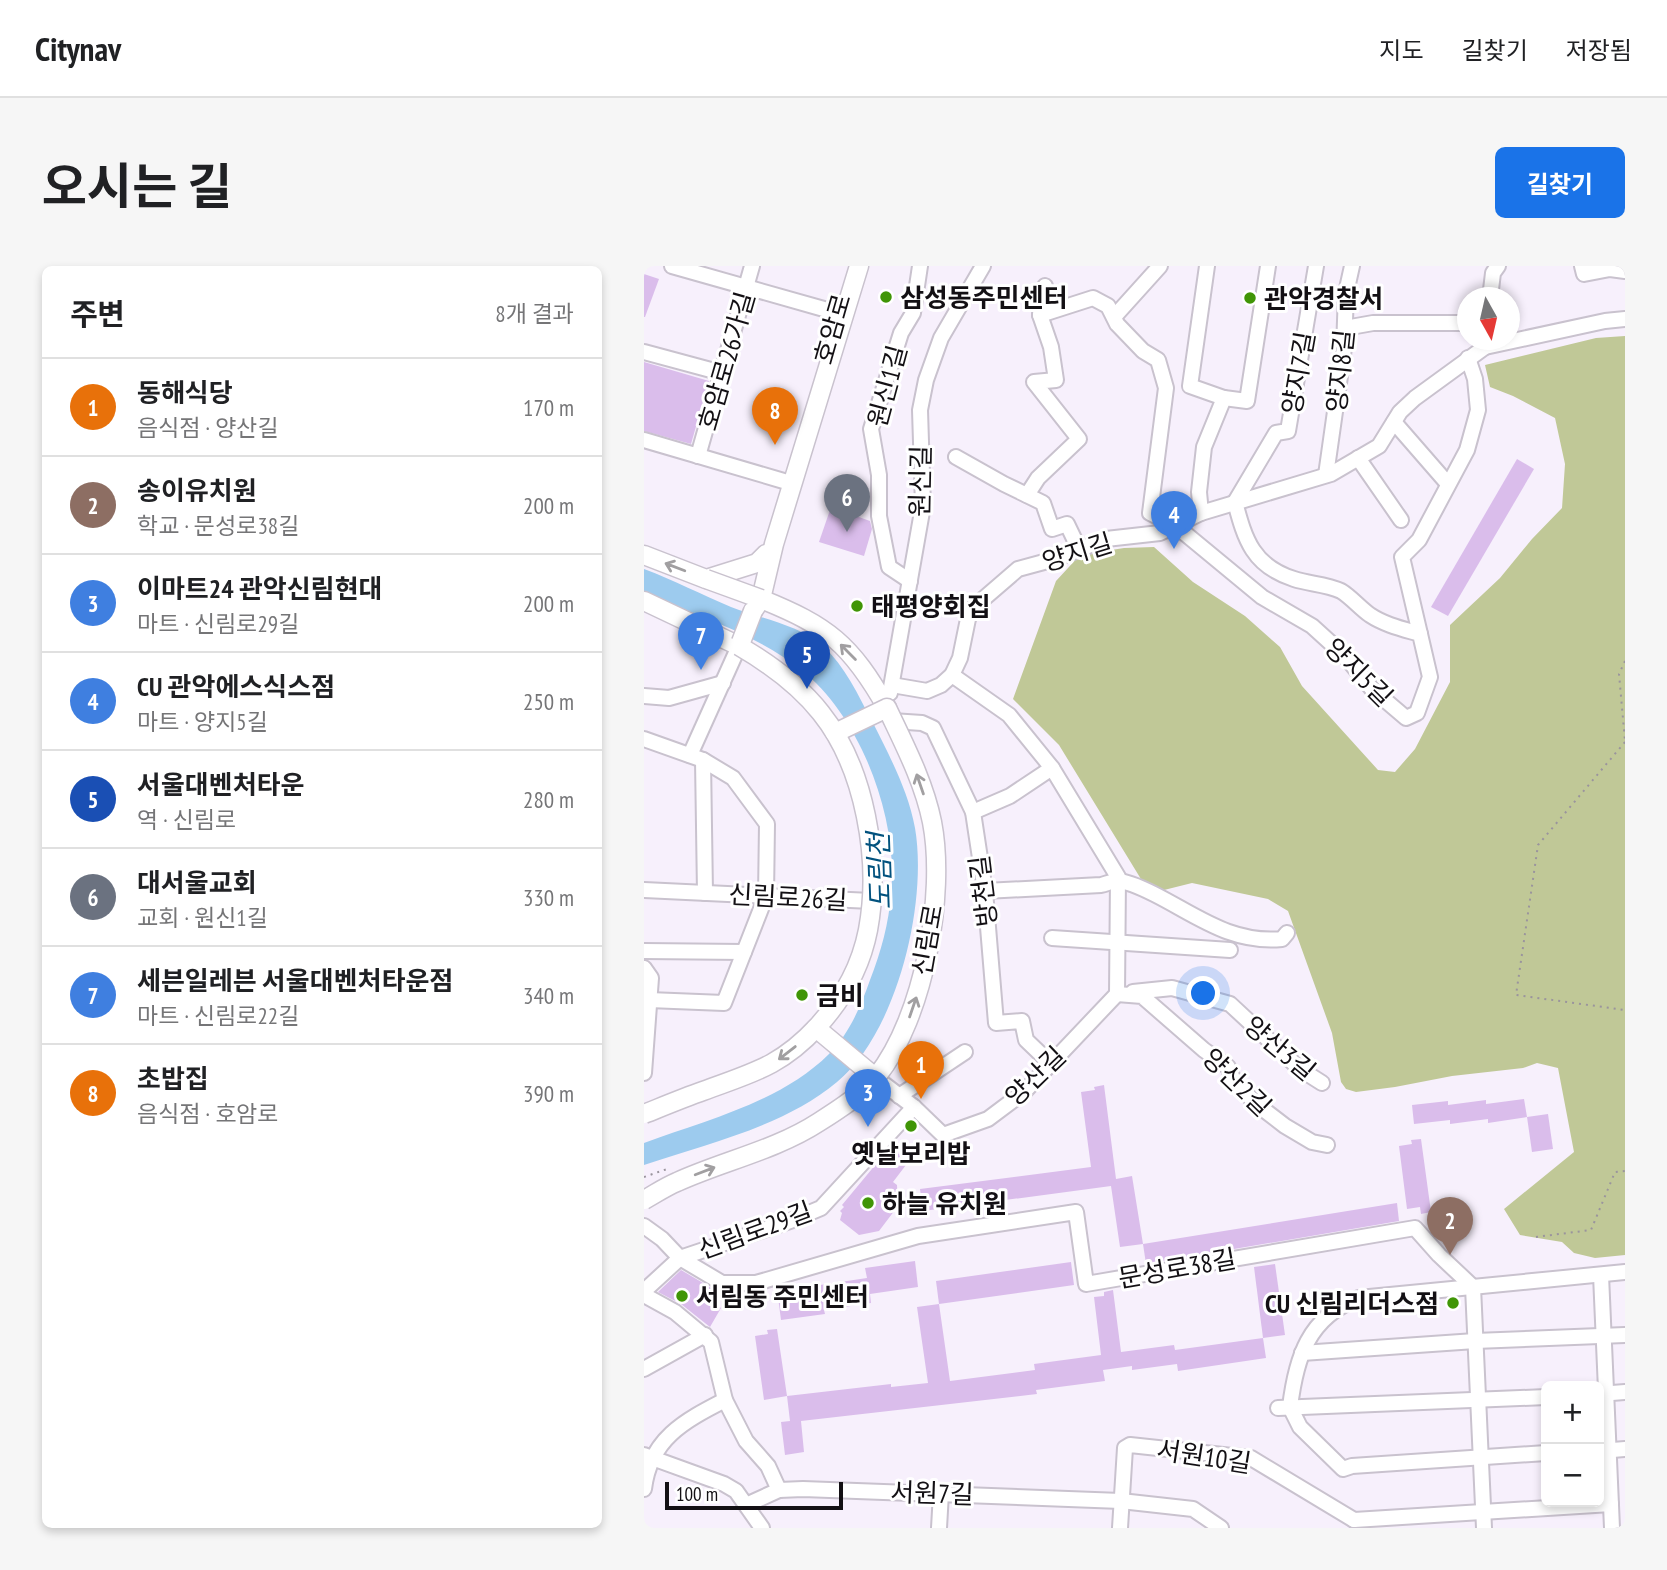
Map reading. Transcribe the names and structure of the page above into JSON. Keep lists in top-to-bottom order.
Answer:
{
  "streets": {
    "main road": ["호암로", "신림로"],
    "street": [
      "호암로26가길",
      "양지8길",
      "양지7길",
      "원신1길",
      "원신길",
      "양지길",
      "양지5길",
      "방천길",
      "신림로26길",
      "양산3길",
      "양산길",
      "양산2길",
      "신림로29길",
      "문성로38길",
      "서원10길",
      "서원7길"
    ]
  },
  "crossings": [
    ["양지8길", "양지길"],
    ["양지7길", "양지길"],
    ["양지7길", "양지5길"],
    ["원신1길", "원신길"],
    ["원신길", "방천길"],
    ["원신길", "신림로"],
    ["양지길", "양지5길"],
    ["방천길", "신림로"],
    ["방천길", "양산길"],
    ["신림로", "양산길"],
    ["양산3길", "양산길"],
    ["양산3길", "양산2길"],
    ["양산길", "양산2길"],
    ["양산길", "신림로29길"],
    ["신림로29길", "문성로38길"],
    ["서원10길", "서원7길"]
  ],
  "water": ["도림천"],
  "places": [
    "삼성동주민센터",
    "관악경찰서",
    "태평양회집",
    "금비",
    "옛날보리밥",
    "하늘 유치원",
    "서림동 주민센터",
    "CU 신림리더스점"
  ],
  "scale_bar": "100 m",
  "north": "bottom",
  "page": {
    "header": "Citynav",
    "nav": ["지도", "길찾기", "저장됨"],
    "title": "오시는 길",
    "buttons": "길찾기",
    "heading": ["주변", "8개 결과"],
    "list": [
      {
        "mark": "1",
        "name": "동해식당",
        "note": "음식점 · 양산길",
        "value": "170 m"
      },
      {
        "mark": "2",
        "name": "송이유치원",
        "note": "학교 · 문성로38길",
        "value": "200 m"
      },
      {
        "mark": "3",
        "name": "이마트24 관악신림현대",
        "note": "마트 · 신림로29길",
        "value": "200 m"
      },
      {
        "mark": "4",
        "name": "CU 관악에스식스점",
        "note": "마트 · 양지5길",
        "value": "250 m"
      },
      {
        "mark": "5",
        "name": "서울대벤처타운",
        "note": "역 · 신림로",
        "value": "280 m"
      },
      {
        "mark": "6",
        "name": "대서울교회",
        "note": "교회 · 원신1길",
        "value": "330 m"
      },
      {
        "mark": "7",
        "name": "세븐일레븐 서울대벤처타운점",
        "note": "마트 · 신림로22길",
        "value": "340 m"
      },
      {
        "mark": "8",
        "name": "초밥집",
        "note": "음식점 · 호암로",
        "value": "390 m"
      }
    ],
    "pins": [
      "8",
      "6",
      "4",
      "7",
      "5",
      "1",
      "3",
      "2"
    ],
    "map_buttons": ["+", "−"],
    "scale": "100 m"
  }
}
